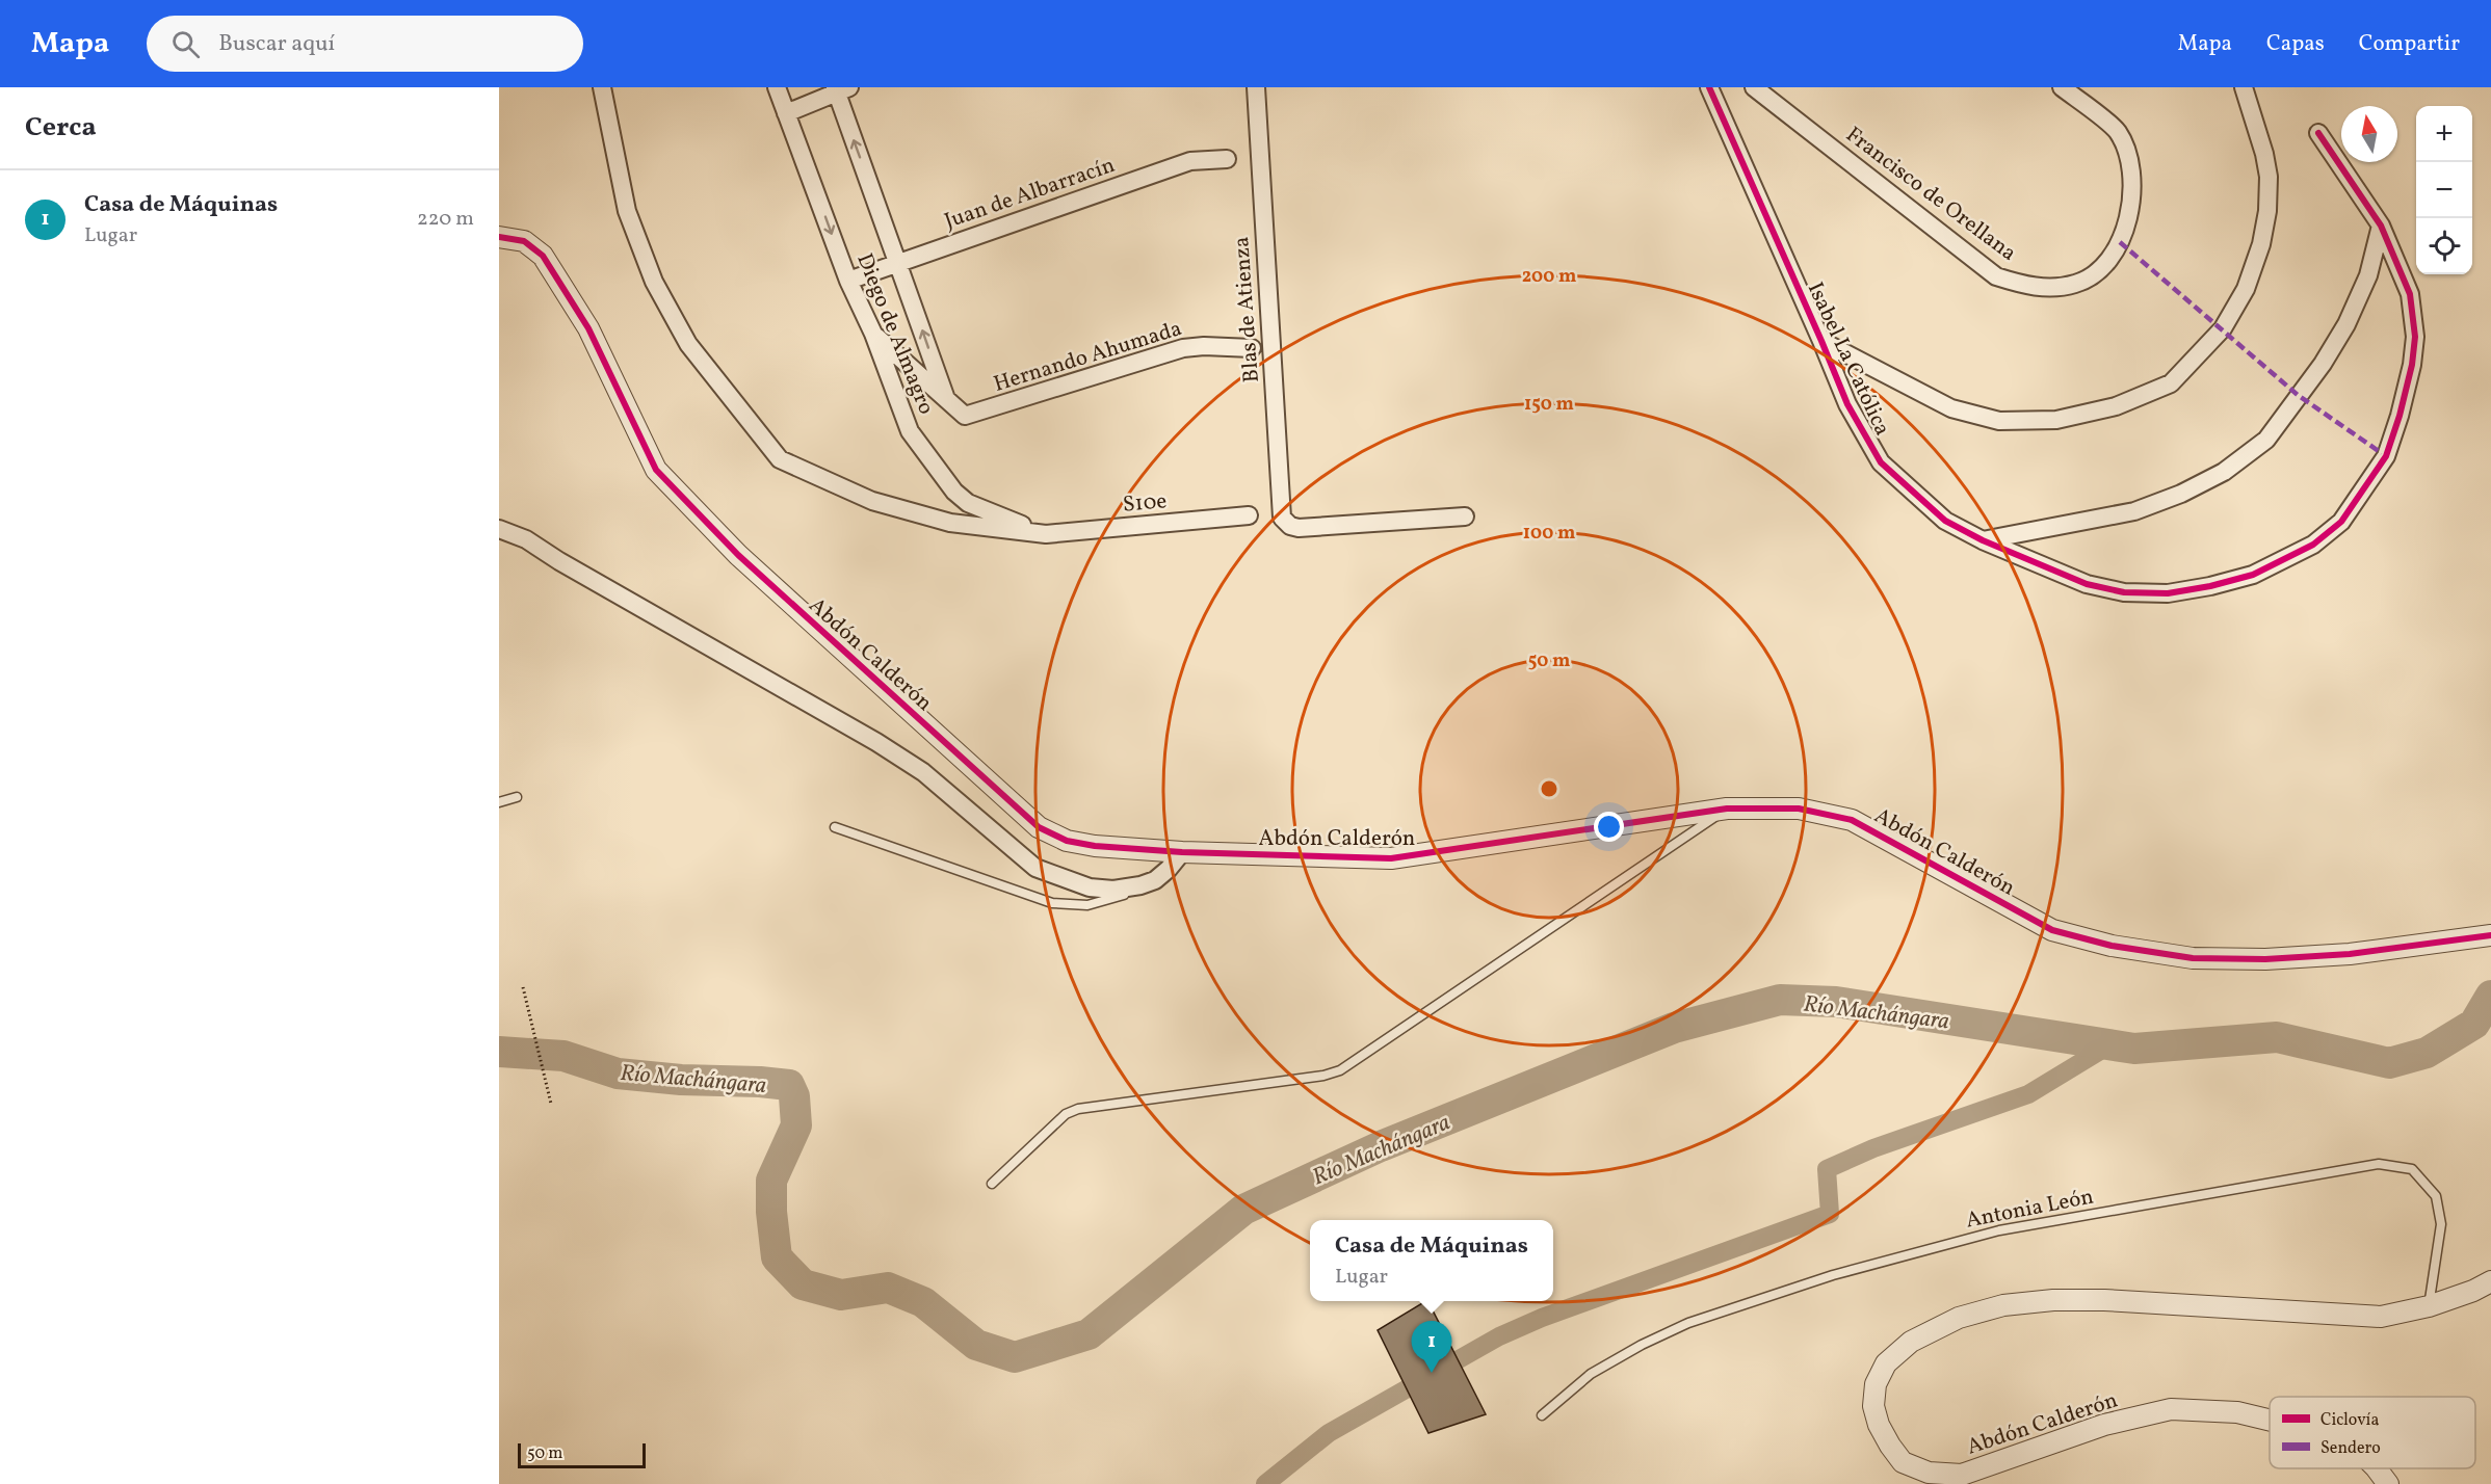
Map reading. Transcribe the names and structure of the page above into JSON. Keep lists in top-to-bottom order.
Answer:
{
  "streets": {
    "street": [
      "Juan de Albarracín",
      "Francisco de Orellana",
      "Blas de Atienza",
      "Diego de Almagro",
      "Hernando Ahumada",
      "Isabel La Católica",
      "S10e",
      "Abdón Calderón"
    ],
    "lane": ["Antonia León"]
  },
  "crossings": [
    ["Juan de Albarracín", "Diego de Almagro"],
    ["Diego de Almagro", "Hernando Ahumada"],
    ["Diego de Almagro", "S10e"],
    ["Abdón Calderón", "Antonia León"]
  ],
  "water": ["Río Machángara"],
  "legend": ["Ciclovía", "Sendero"],
  "scale_bar": "50 m",
  "north": "top",
  "page": {
    "header": "Mapa",
    "search": "Buscar aquí",
    "nav": ["Mapa", "Capas", "Compartir"],
    "heading": "Cerca",
    "map_buttons": ["+", "−"],
    "list": [
      {
        "mark": "1",
        "name": "Casa de Máquinas",
        "note": "Lugar",
        "value": "220 m"
      }
    ],
    "popup": ["Casa de Máquinas", "Lugar"],
    "pins": "1",
    "scale": "50 m"
  },
  "rings": [
    "200 m",
    "150 m",
    "100 m",
    "50 m"
  ]
}
